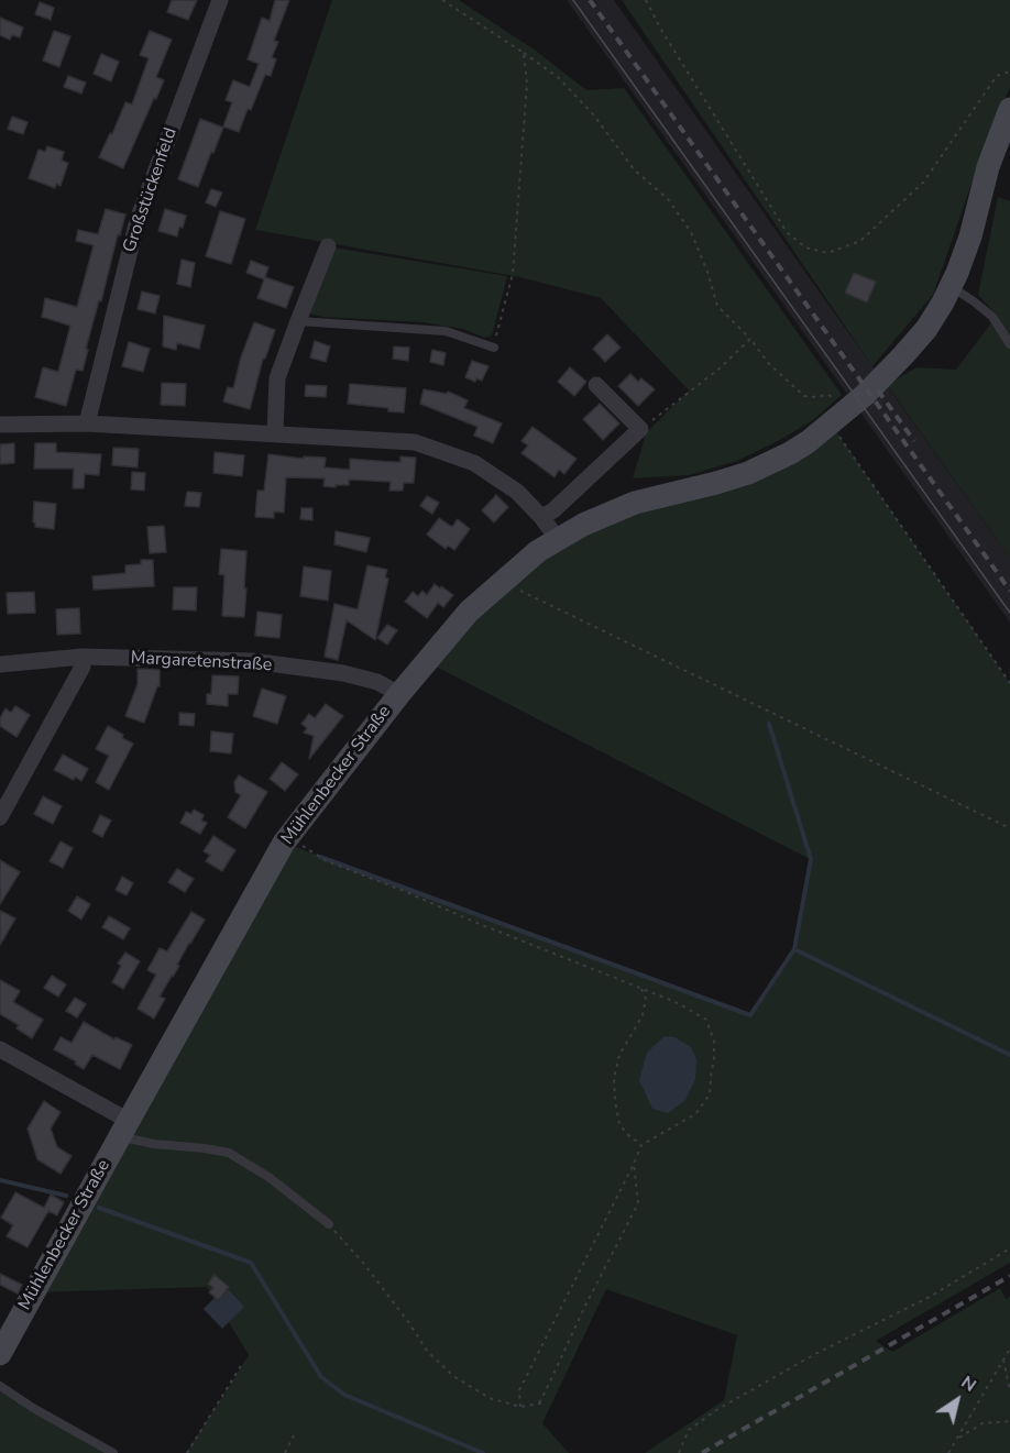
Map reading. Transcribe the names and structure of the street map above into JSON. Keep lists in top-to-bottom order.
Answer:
{
  "streets": {
    "main road": ["Mühlenbecker Straße"],
    "street": ["Großstückenfeld", "Margaretenstraße"]
  },
  "crossings": [
    ["Margaretenstraße", "Mühlenbecker Straße"]
  ],
  "north": "top right"
}
